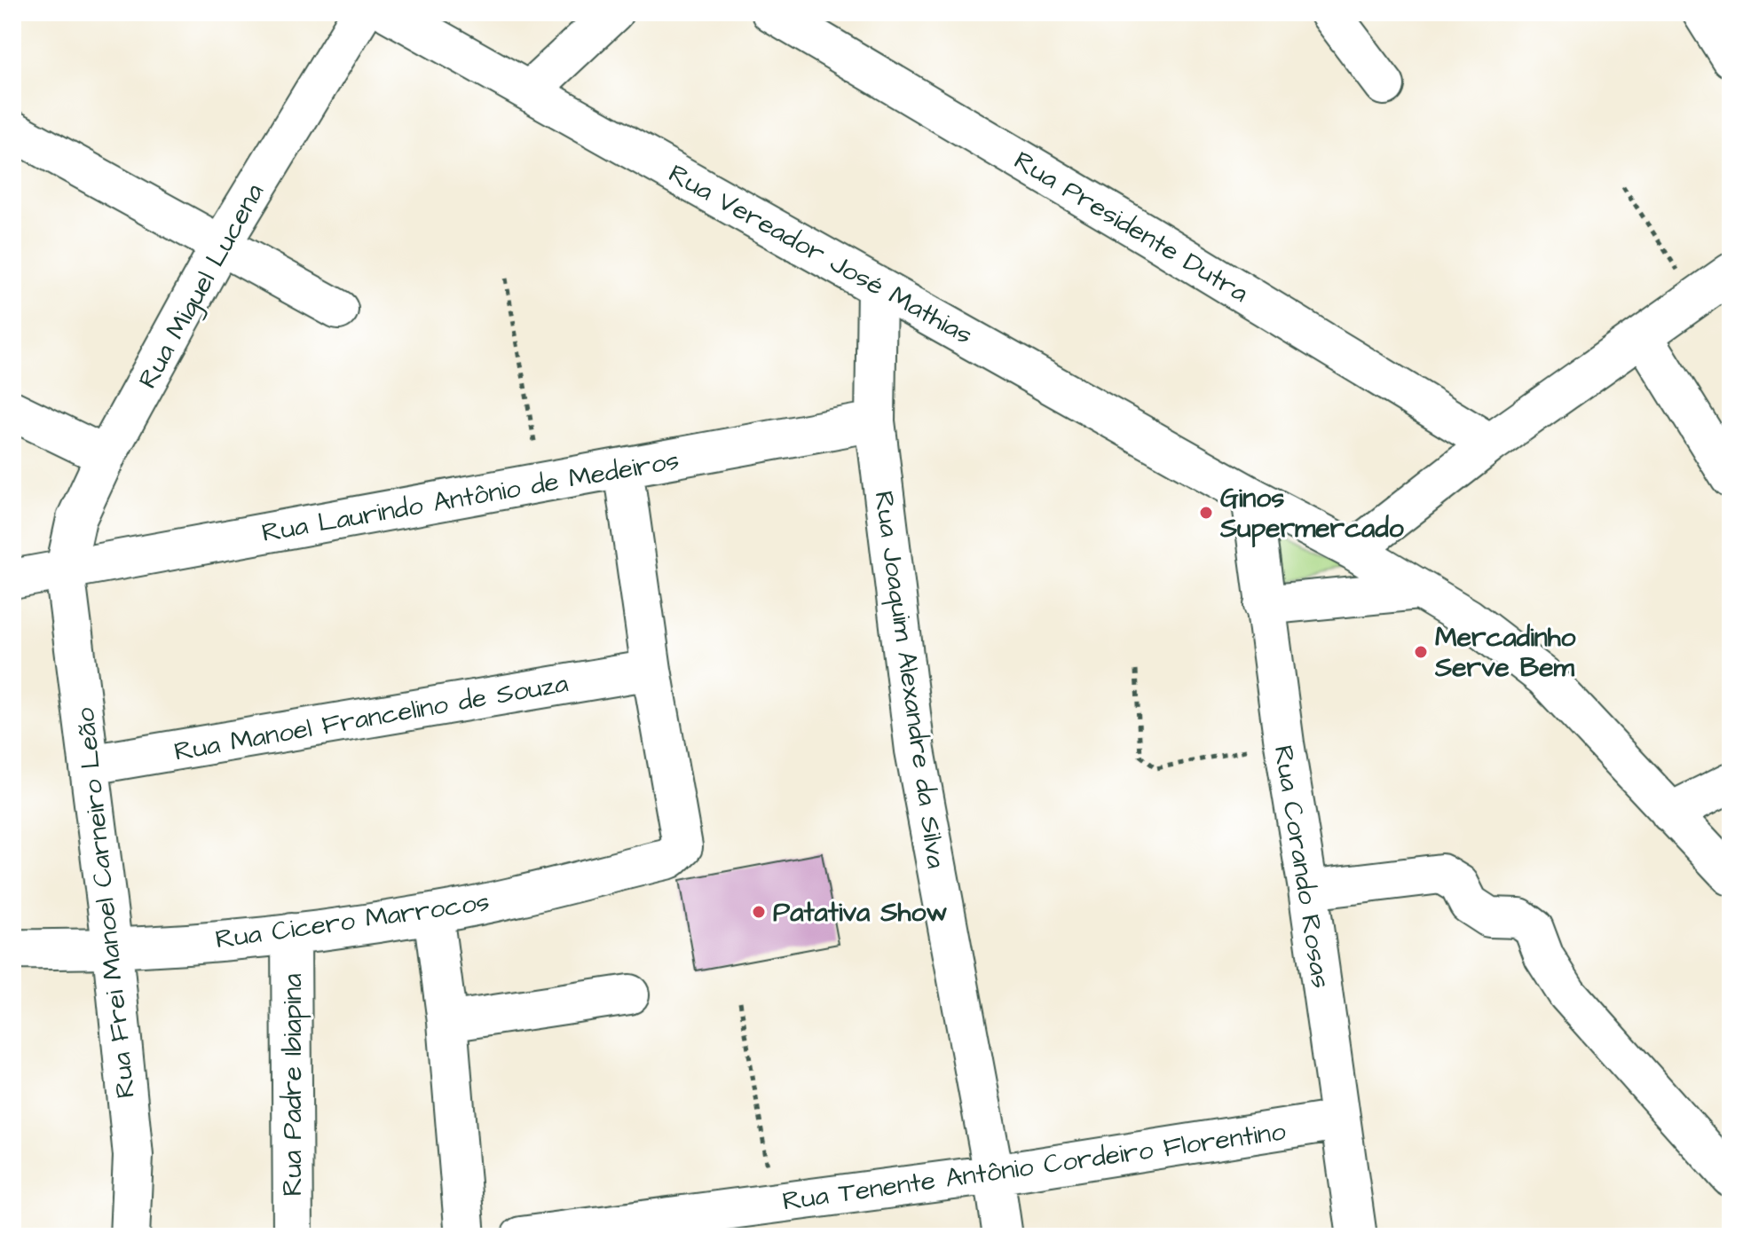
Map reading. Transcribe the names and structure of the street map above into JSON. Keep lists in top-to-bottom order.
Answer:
{
  "streets": {
    "street": [
      "Rua Presidente Dutra",
      "Rua Vereador José Mathias",
      "Rua Miguel Lucena",
      "Rua Laurindo Antônio de Medeiros",
      "Rua Joaquim Alexandre da Silva",
      "Rua Manoel Francelino de Souza",
      "Rua Corando Rosas",
      "Rua Frei Manoel Carneiro Leão",
      "Rua Cicero Marrocos",
      "Rua Padre Ibiapina",
      "Rua Tenente Antônio Cordeiro Florentino"
    ]
  },
  "crossings": [
    ["Rua Vereador José Mathias", "Rua Joaquim Alexandre da Silva"],
    ["Rua Vereador José Mathias", "Rua Corando Rosas"],
    ["Rua Miguel Lucena", "Rua Laurindo Antônio de Medeiros"],
    ["Rua Miguel Lucena", "Rua Frei Manoel Carneiro Leão"],
    ["Rua Laurindo Antônio de Medeiros", "Rua Joaquim Alexandre da Silva"],
    ["Rua Laurindo Antônio de Medeiros", "Rua Frei Manoel Carneiro Leão"],
    ["Rua Joaquim Alexandre da Silva", "Rua Tenente Antônio Cordeiro Florentino"],
    ["Rua Manoel Francelino de Souza", "Rua Frei Manoel Carneiro Leão"],
    ["Rua Manoel Francelino de Souza", "Rua Cicero Marrocos"],
    ["Rua Corando Rosas", "Rua Tenente Antônio Cordeiro Florentino"],
    ["Rua Frei Manoel Carneiro Leão", "Rua Cicero Marrocos"],
    ["Rua Cicero Marrocos", "Rua Padre Ibiapina"]
  ],
  "places": ["Ginos Supermercado", "Mercadinho Serve Bem", "Patativa Show"]
}
